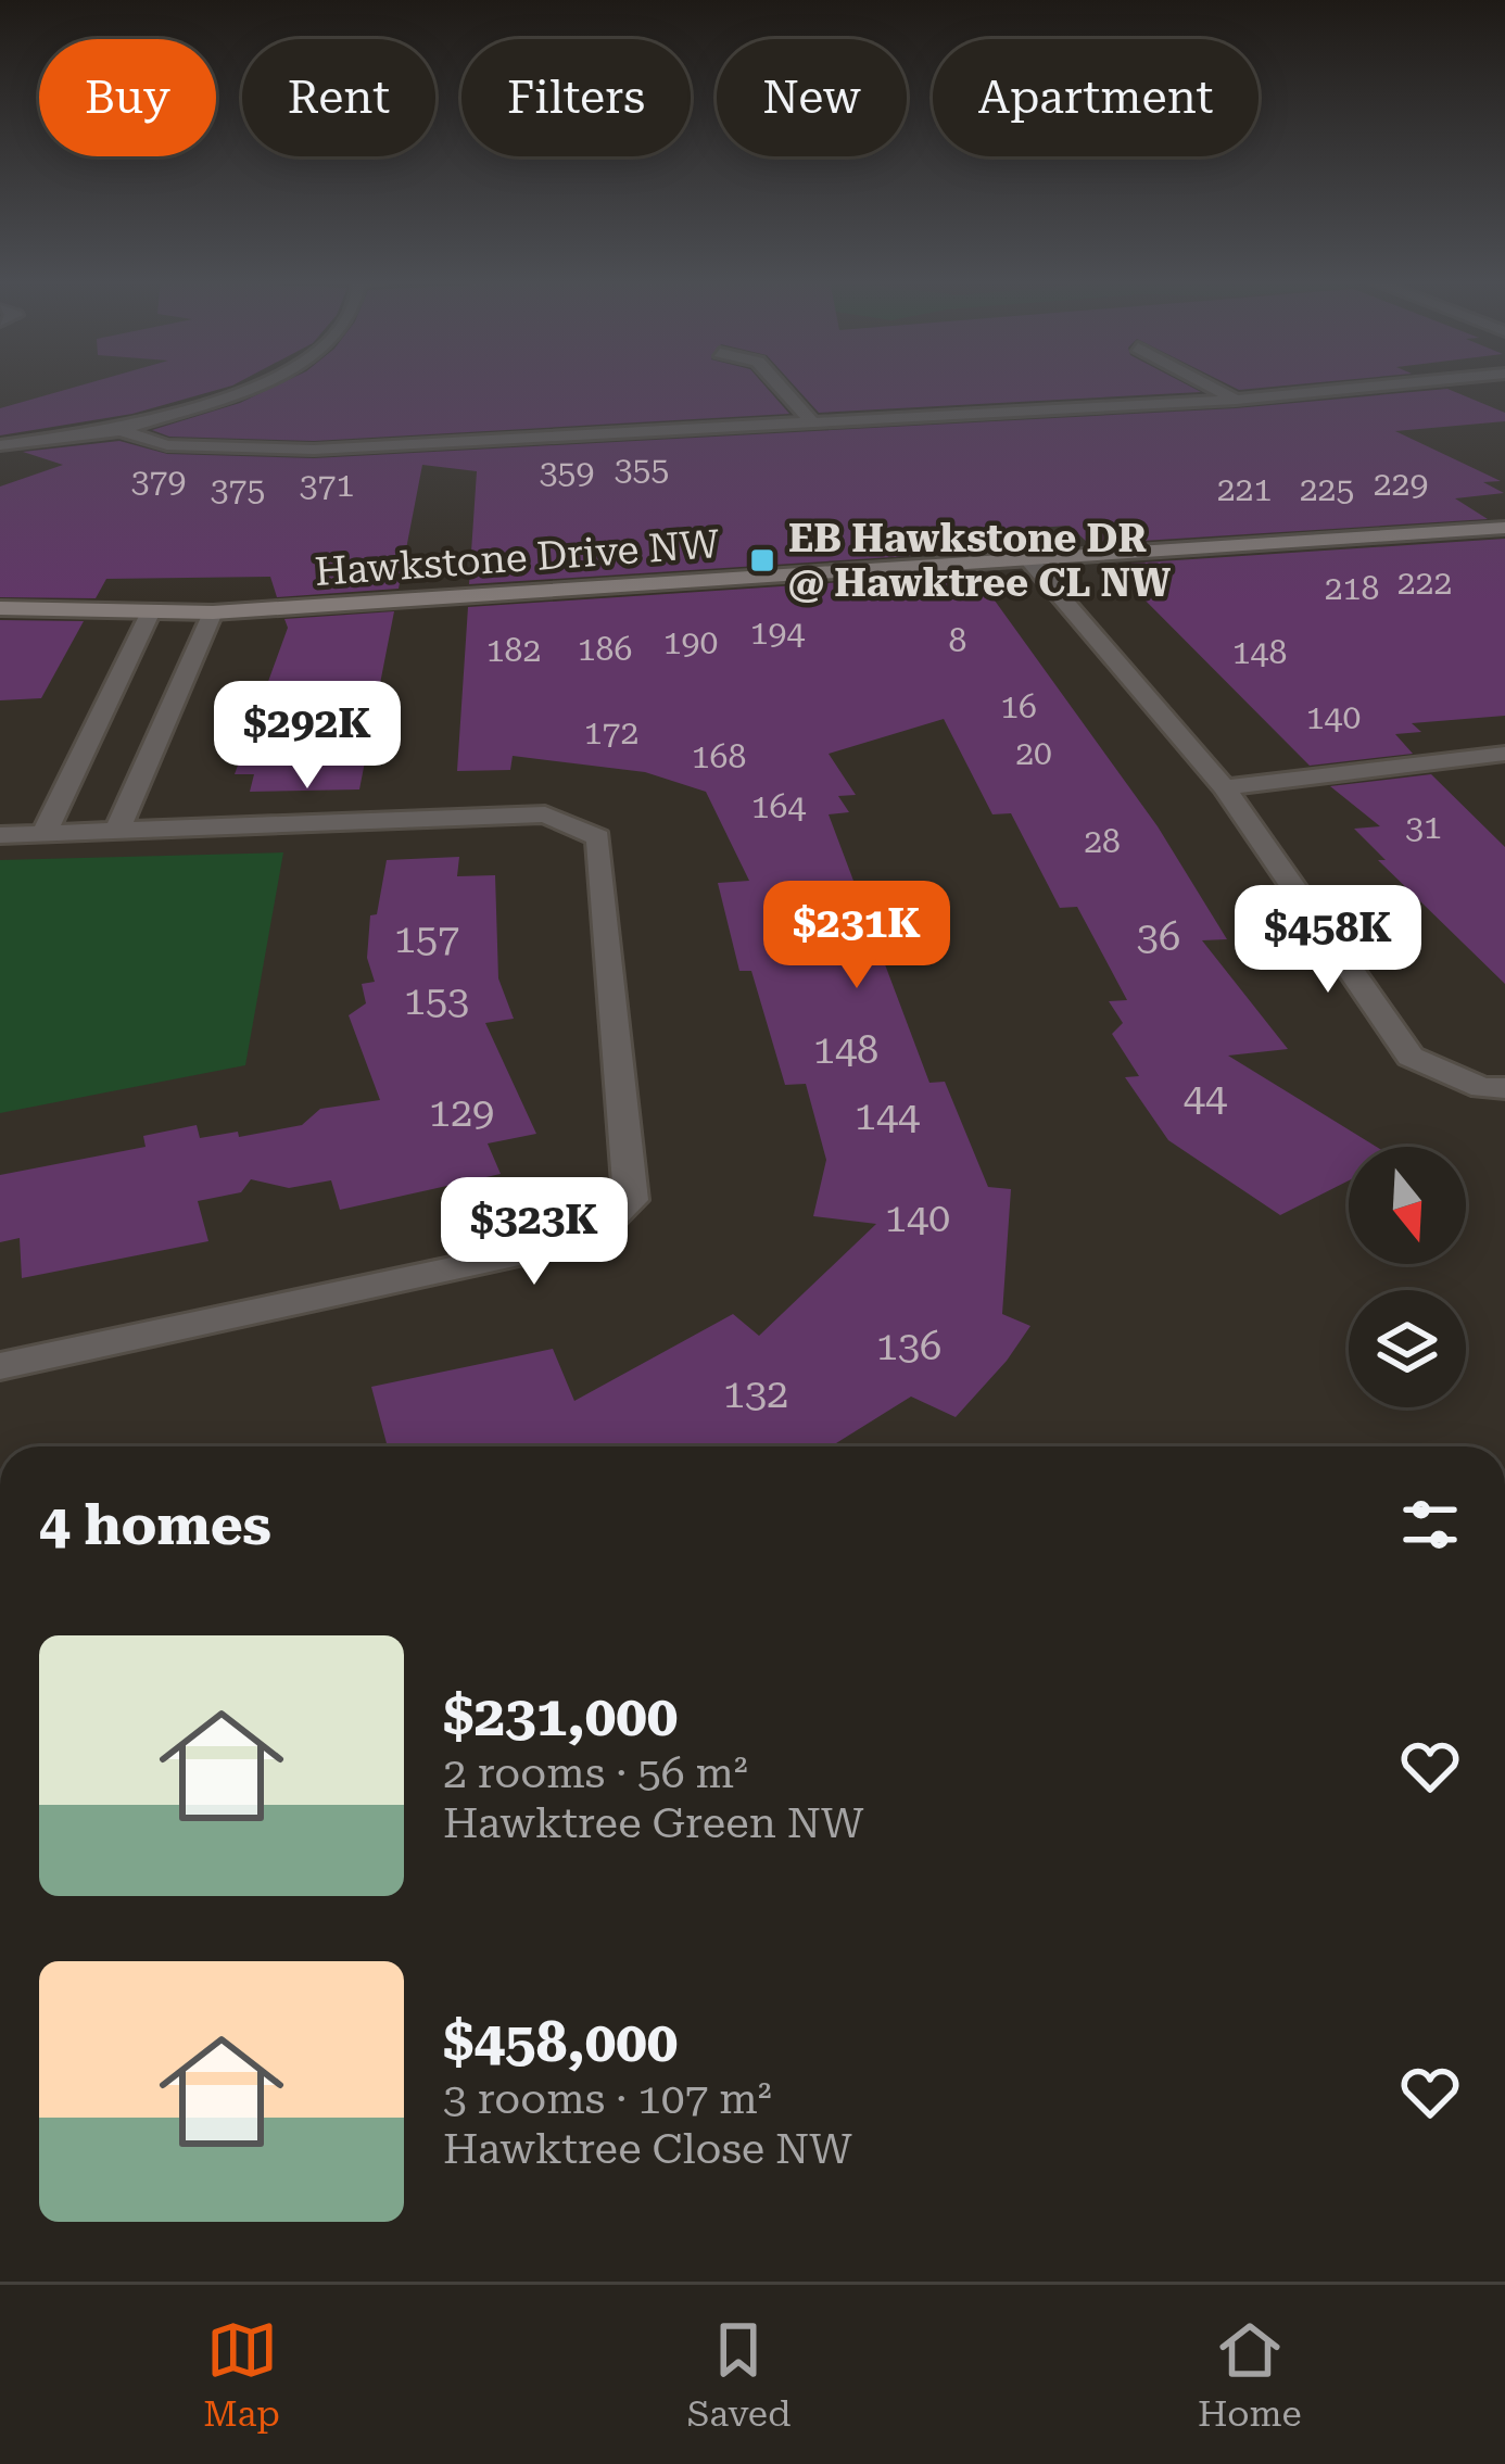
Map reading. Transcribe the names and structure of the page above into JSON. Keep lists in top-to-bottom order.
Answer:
{
  "streets": {
    "street": ["Hawkstone Drive NW"]
  },
  "places": {
    "transit": ["EB Hawkstone DR @ Hawktree CL NW"]
  },
  "house_numbers": [
    "355",
    "359",
    "379",
    "229",
    "371",
    "375",
    "221",
    "225",
    "222",
    "218",
    "194",
    "8",
    "190",
    "186",
    "182",
    "148",
    "16",
    "140",
    "172",
    "20",
    "168",
    "164",
    "31",
    "28",
    "36",
    "157",
    "153",
    "148",
    "44",
    "129",
    "144",
    "140",
    "136",
    "132"
  ],
  "north": "bottom",
  "page": {
    "chip": [
      "Buy",
      "Rent",
      "Filters",
      "New",
      "Apartment"
    ],
    "price": [
      "$292K",
      "$231K",
      "$458K",
      "$323K"
    ],
    "heading": "4 homes",
    "list": [
      {
        "name": "$231,000",
        "note": "2 rooms · 56 m² · Hawktree Green NW"
      },
      {
        "name": "$458,000",
        "note": "3 rooms · 107 m² · Hawktree Close NW"
      }
    ],
    "tabs": ["Map", "Saved", "Home"]
  }
}
